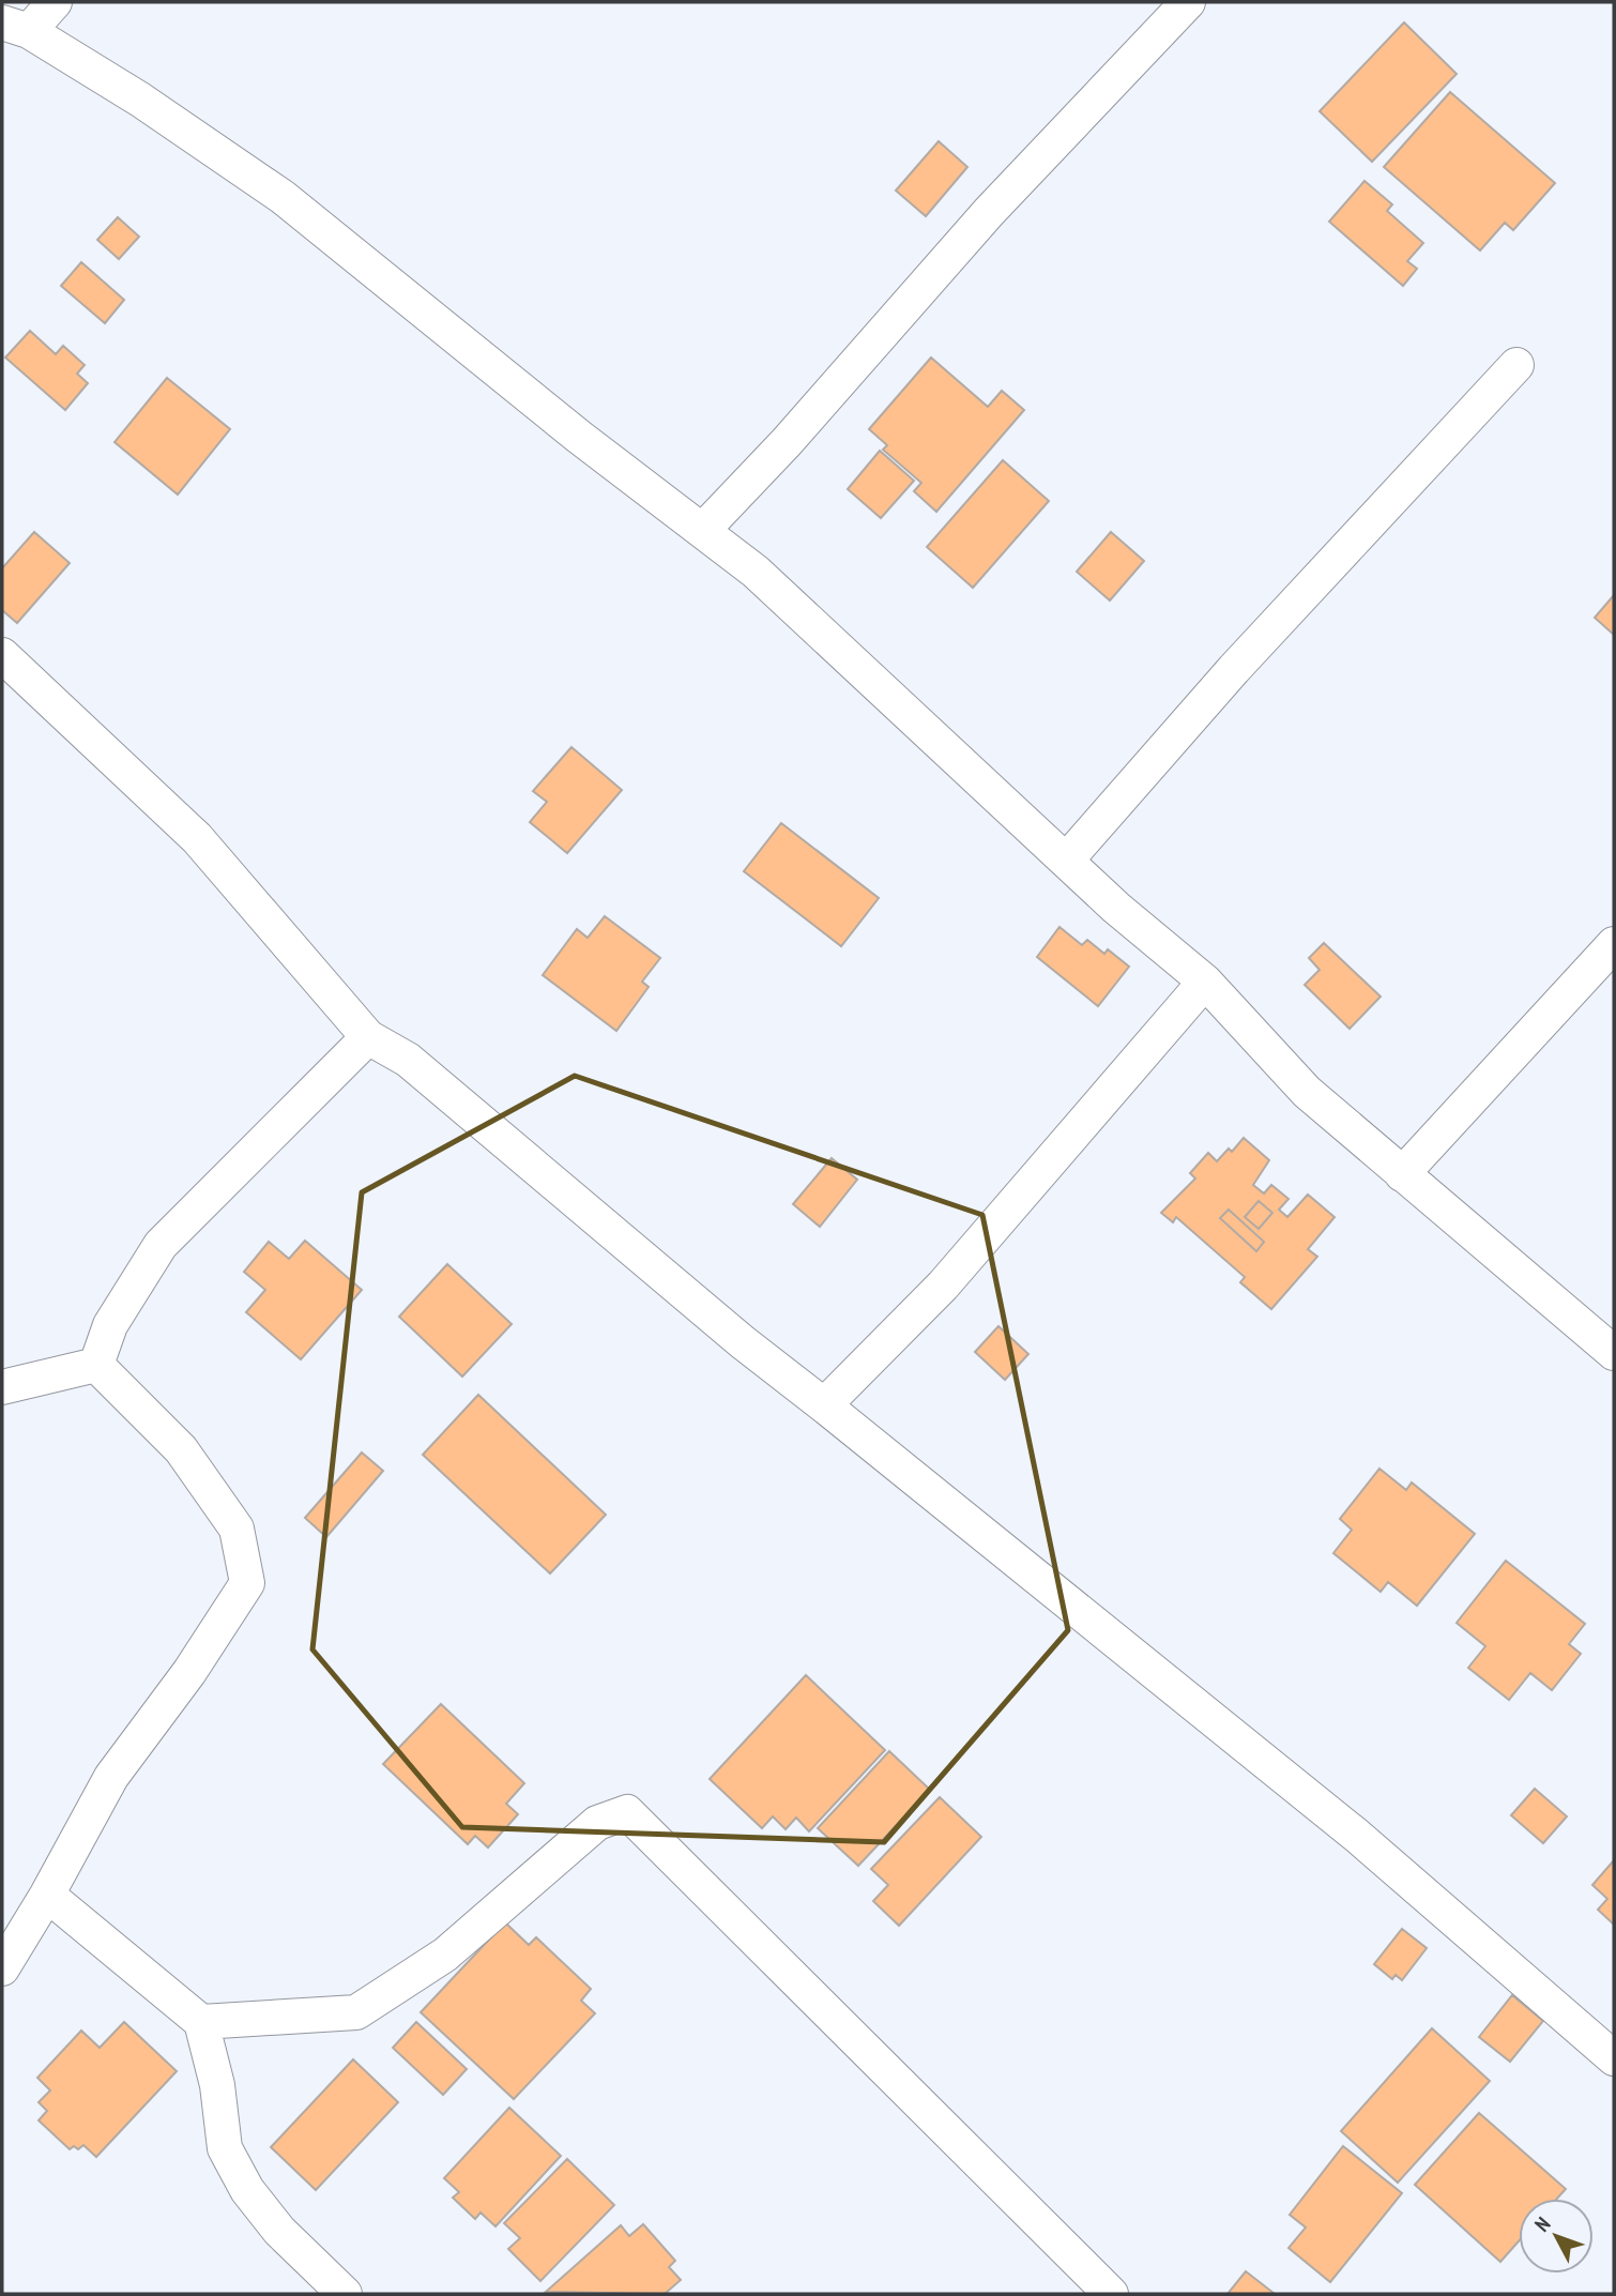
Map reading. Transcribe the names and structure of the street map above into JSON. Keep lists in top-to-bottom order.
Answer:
{
  "north": "top left"
}
